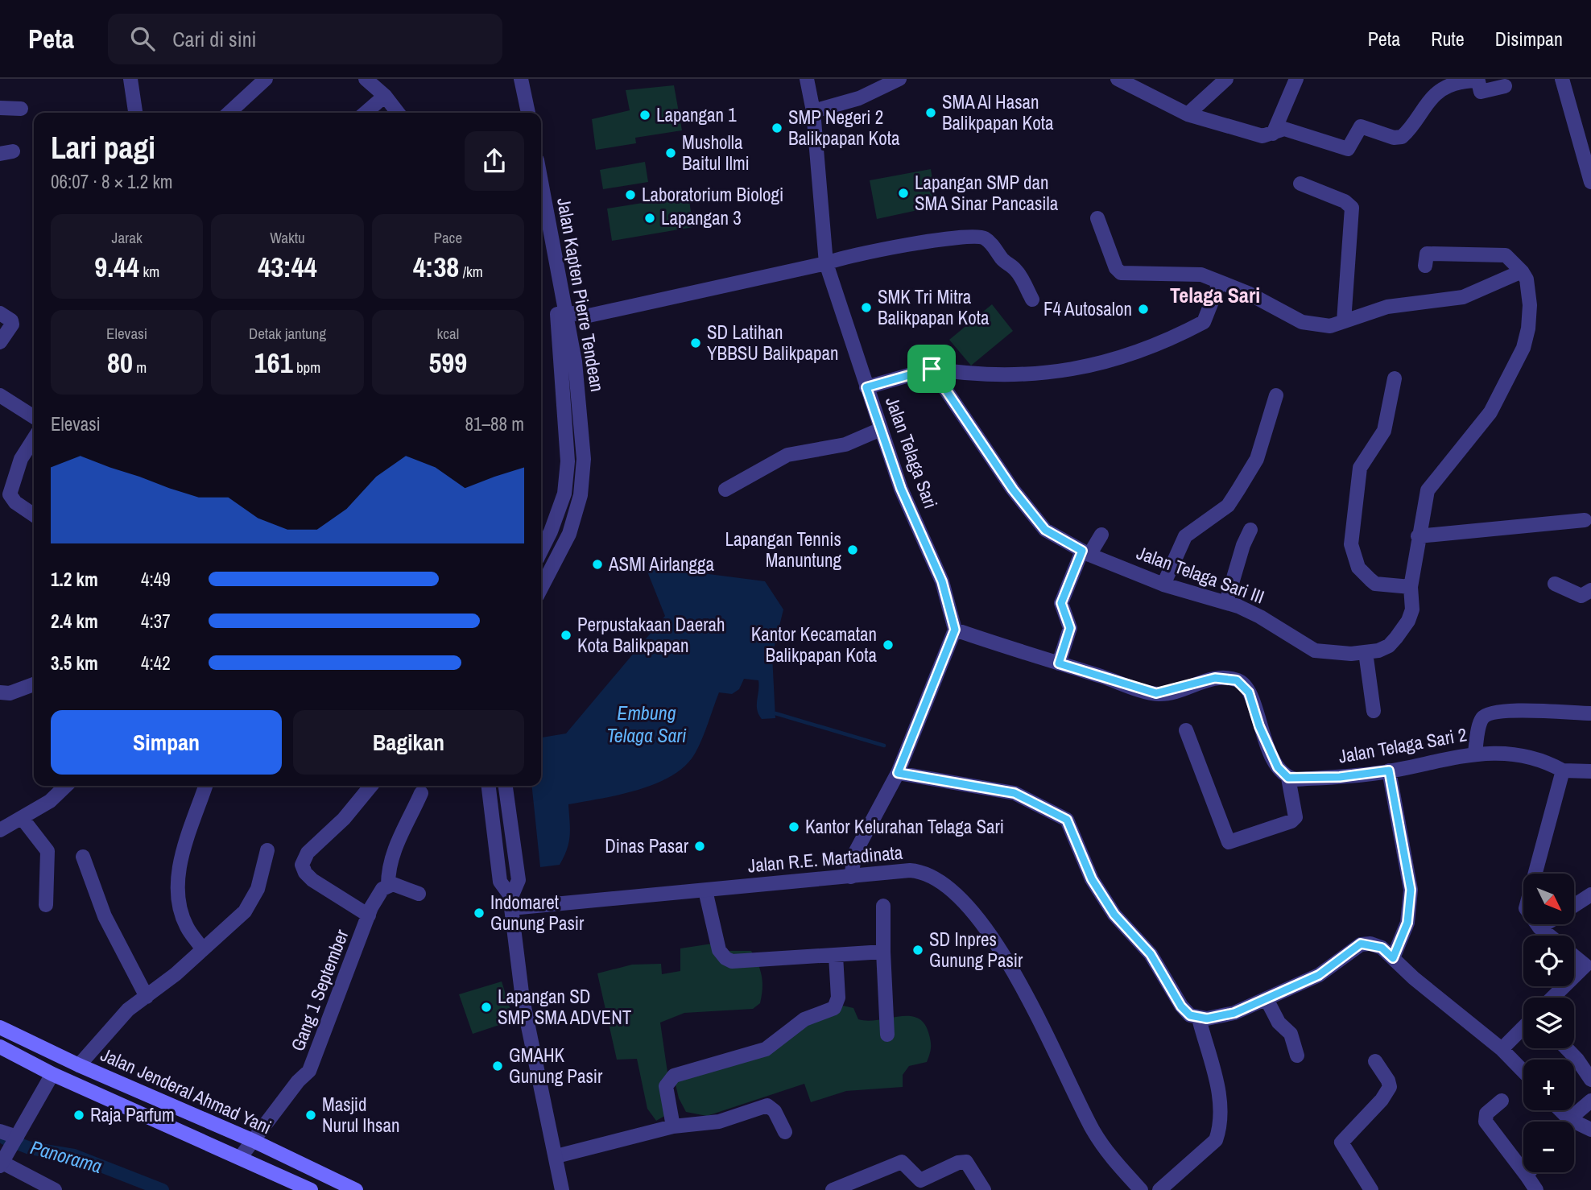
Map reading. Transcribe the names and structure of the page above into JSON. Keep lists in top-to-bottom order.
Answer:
{
  "streets": {
    "main road": ["Jalan Jenderal Ahmad Yani"],
    "street": [
      "Jalan Kapten Pierre Tendean",
      "Jalan Telaga Sari",
      "Jalan Telaga Sari III",
      "Jalan Telaga Sari 2",
      "Jalan R.E. Martadinata",
      "Gang 1 September"
    ]
  },
  "crossings": [
    ["Gang 1 September", "Jalan Jenderal Ahmad Yani"]
  ],
  "districts": ["Telaga Sari"],
  "water": ["Embung Telaga Sari", "Panorama"],
  "places": [
    "SMA Al Hasan Balikpapan Kota",
    "Lapangan 1",
    "SMP Negeri 2 Balikpapan Kota",
    "Musholla Baitul Ilmi",
    "Lapangan SMP dan SMA Sinar Pancasila",
    "Laboratorium Biologi",
    "Lapangan 3",
    "SMK Tri Mitra Balikpapan Kota",
    "F4 Autosalon",
    "SD Latihan YBBSU Balikpapan",
    "Lapangan Tennis Manuntung",
    "ASMI Airlangga",
    "Perpustakaan Daerah Kota Balikpapan",
    "Kantor Kecamatan Balikpapan Kota",
    "Kantor Kelurahan Telaga Sari",
    "Dinas Pasar",
    "Indomaret Gunung Pasir",
    "SD Inpres Gunung Pasir",
    "Lapangan SD SMP SMA ADVENT",
    "GMAHK Gunung Pasir",
    "Raja Parfum",
    "Masjid Nurul Ihsan"
  ],
  "north": "bottom right",
  "page": {
    "header": "Peta",
    "search": "Cari di sini",
    "nav": ["Peta", "Rute", "Disimpan"],
    "heading": ["Lari pagi", "06:07 · 8 × 1.2 km"],
    "stats": [
      ["Jarak", "9.44 km"],
      ["Waktu", "43:44"],
      ["Pace", "4:38 /km"],
      ["Elevasi", "80 m"],
      ["Detak jantung", "161 bpm"],
      ["kcal", "599"]
    ],
    "chart": ["Elevasi", "81–88 m"],
    "list": [
      {
        "name": "1.2 km",
        "note": "4:49"
      },
      {
        "name": "2.4 km",
        "note": "4:37"
      },
      {
        "name": "3.5 km",
        "note": "4:42"
      }
    ],
    "buttons": ["Simpan", "Bagikan"],
    "map_buttons": ["+", "−"]
  }
}
